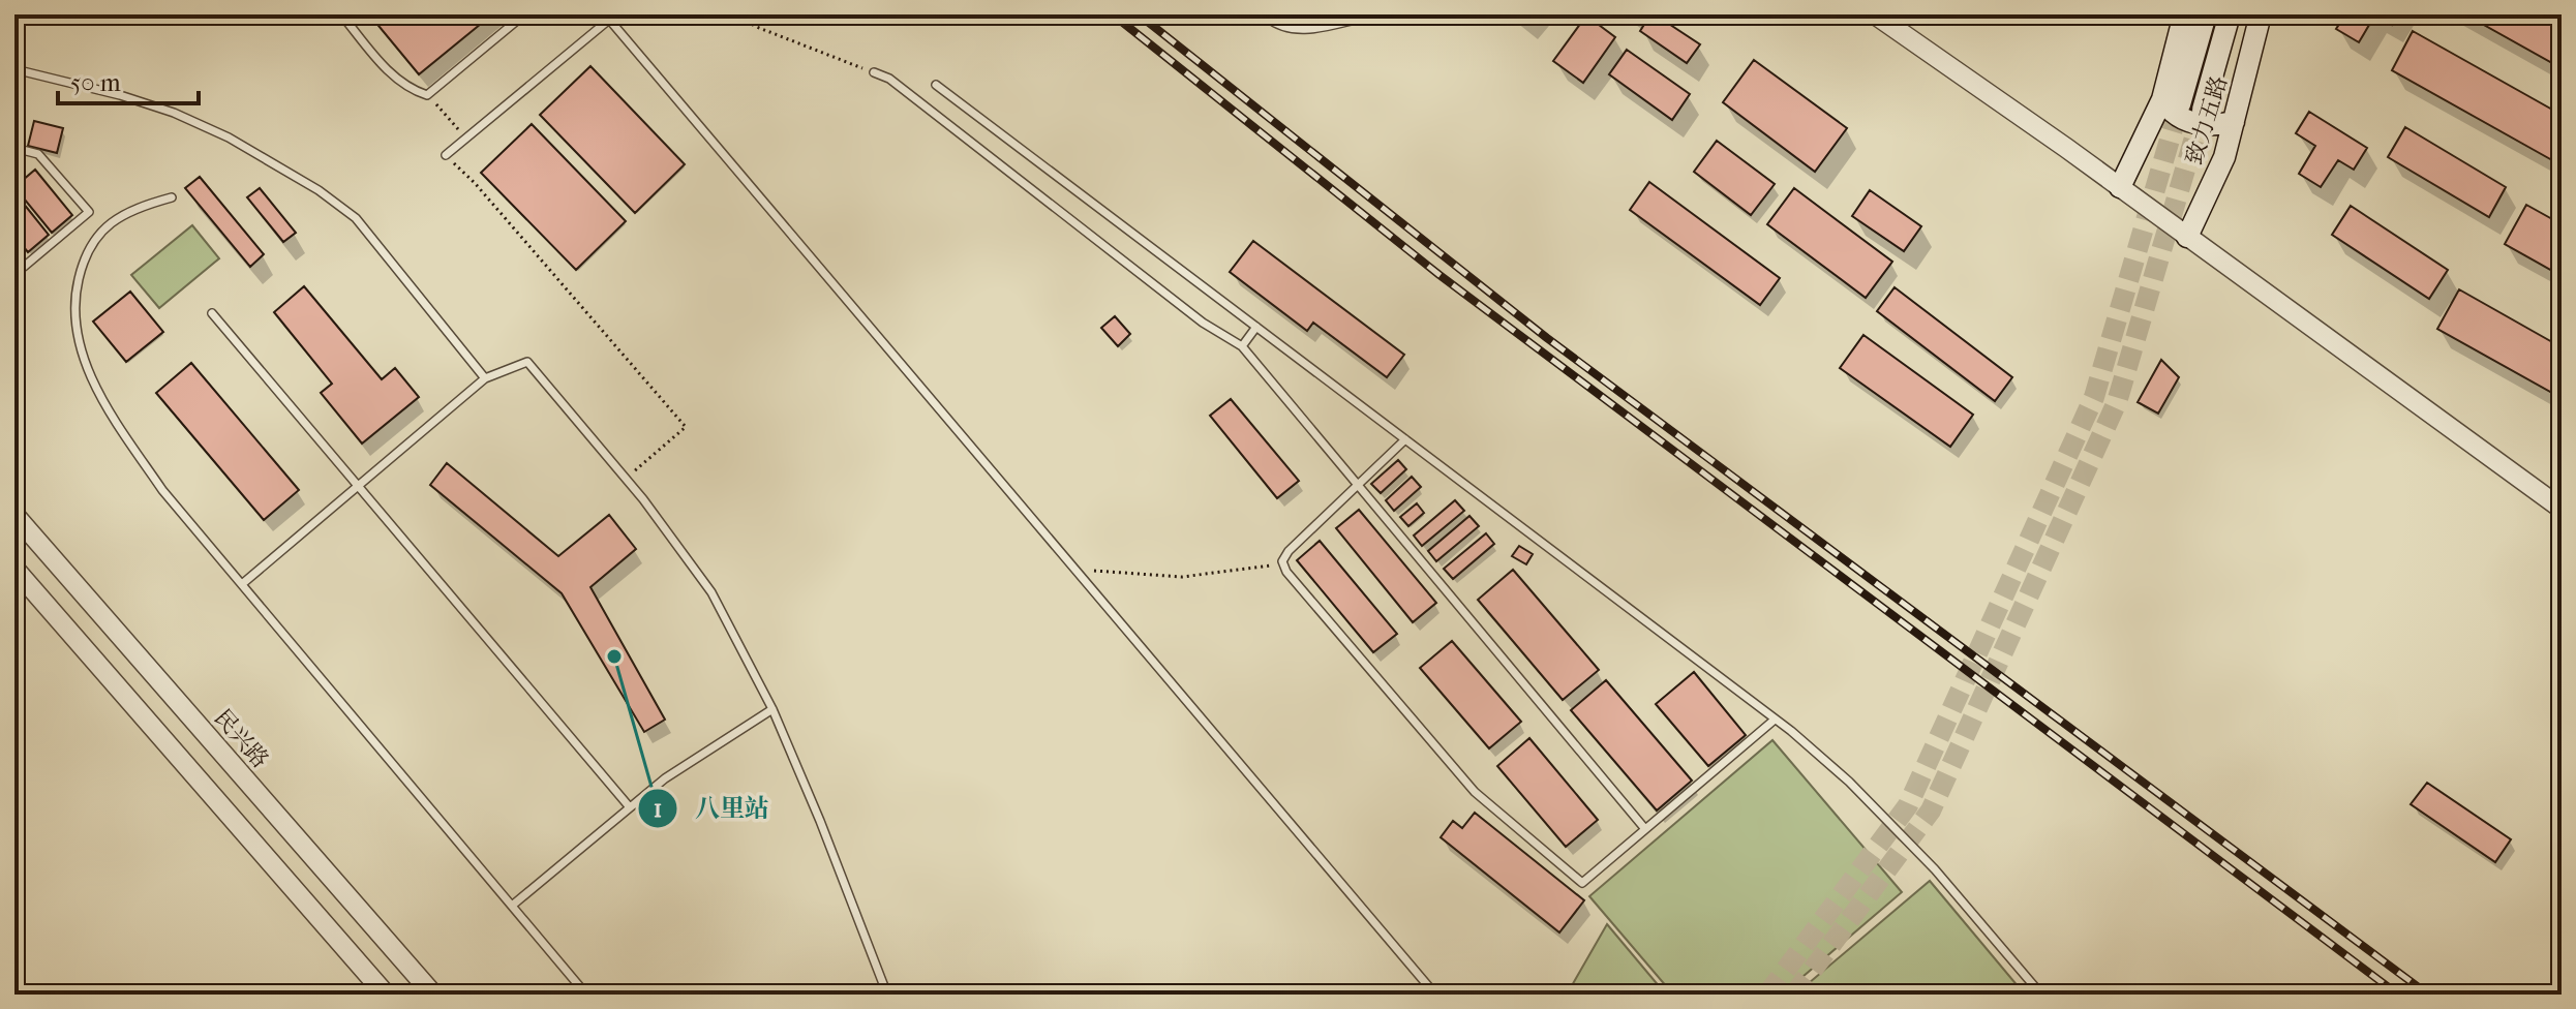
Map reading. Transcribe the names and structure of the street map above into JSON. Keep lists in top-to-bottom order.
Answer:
{
  "streets": {
    "main road": ["致力五路"],
    "street": ["民兴路"]
  },
  "places": ["八里站"],
  "scale_bar": "50 m"
}
